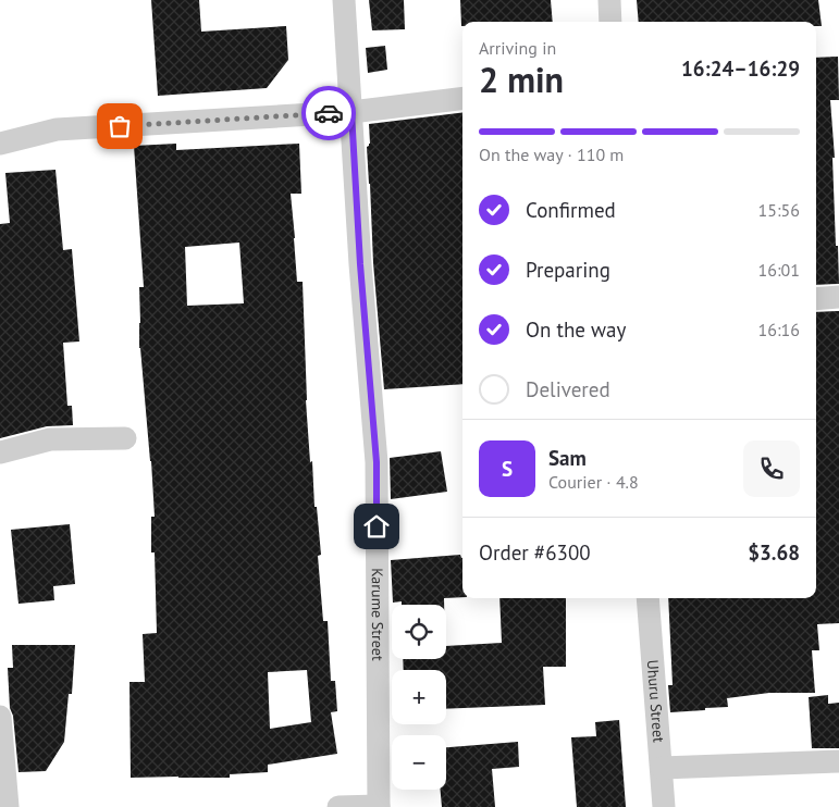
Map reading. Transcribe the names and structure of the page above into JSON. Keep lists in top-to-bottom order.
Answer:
{
  "streets": {
    "street": ["Karume Street", "Uhuru Street"]
  },
  "page": {
    "heading": ["2 min", "Arriving in", "16:24–16:29"],
    "panel": [
      "Sam",
      "Courier · 4.8",
      "Order #6300",
      "$3.68"
    ],
    "bar": "On the way · 110 m",
    "list": [
      ["Confirmed", "15:56"],
      ["Preparing", "16:01"],
      ["On the way", "16:16"],
      "Delivered"
    ],
    "round": "S",
    "map_buttons": ["+", "−"]
  }
}
